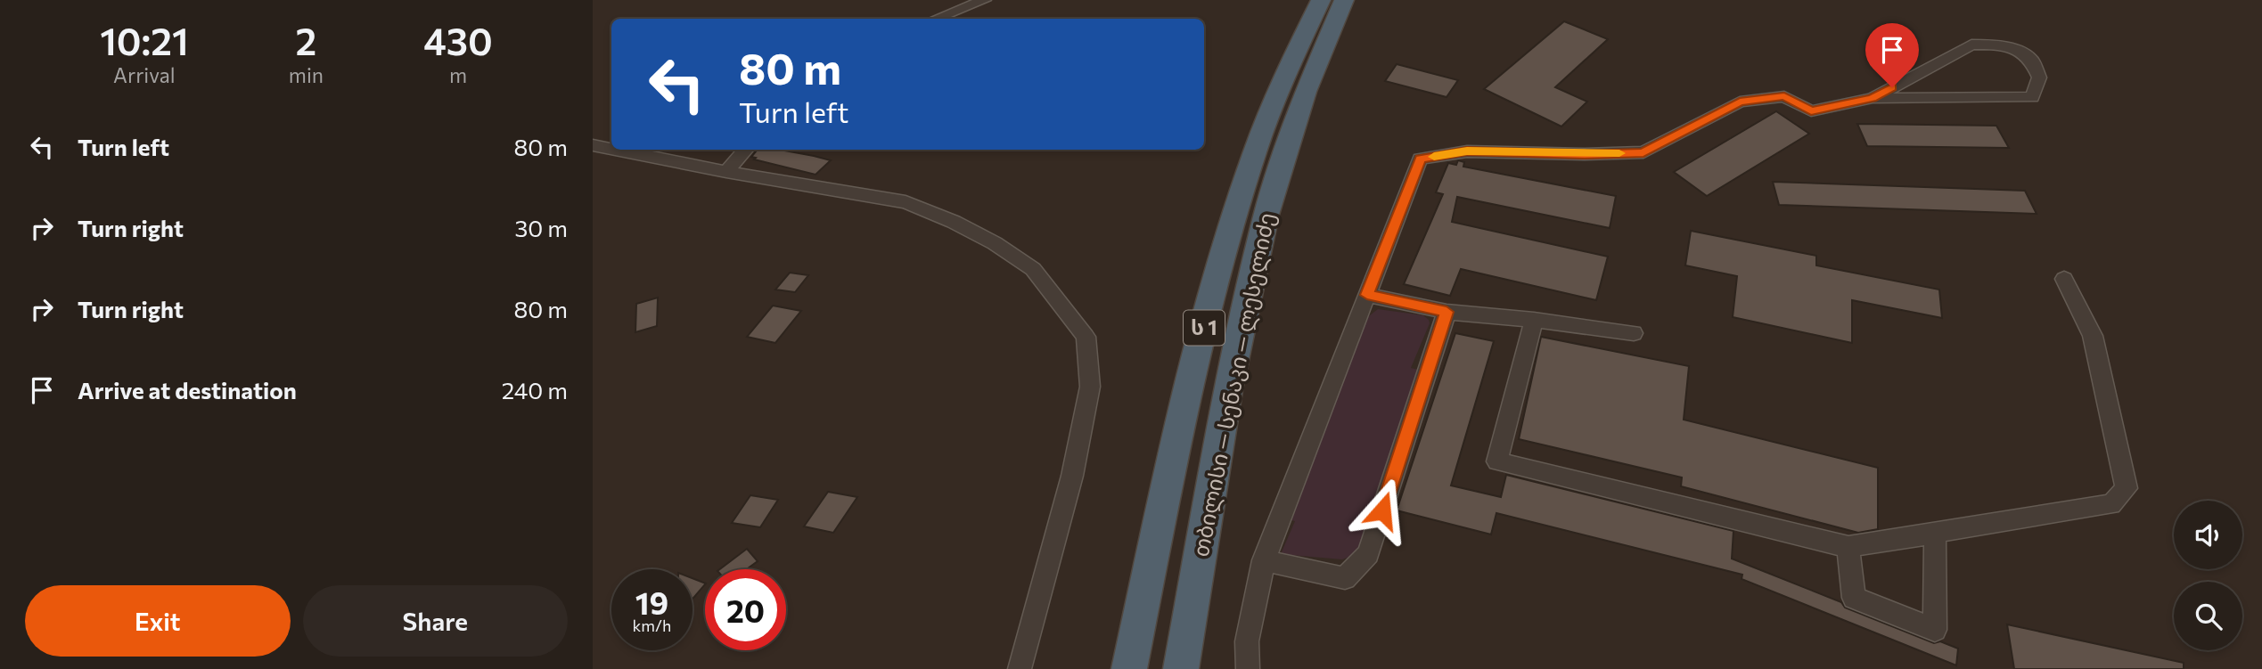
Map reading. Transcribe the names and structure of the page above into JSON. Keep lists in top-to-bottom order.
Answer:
{
  "streets": {
    "highway": ["ს 1", "თბილისი — სენაკი — ლესელიძე"]
  },
  "page": {
    "eta": [
      "10:21",
      "Arrival",
      "2",
      "min",
      "430",
      "m"
    ],
    "turn": ["80 m", "Turn left"],
    "list": [
      {
        "name": "Turn left",
        "value": "80 m"
      },
      {
        "name": "Turn right",
        "value": "30 m"
      },
      {
        "name": "Turn right",
        "value": "80 m"
      },
      {
        "name": "Arrive at destination",
        "value": "240 m"
      }
    ],
    "speed": "19 km/h",
    "limit": "20",
    "buttons": ["Exit", "Share"]
  }
}
